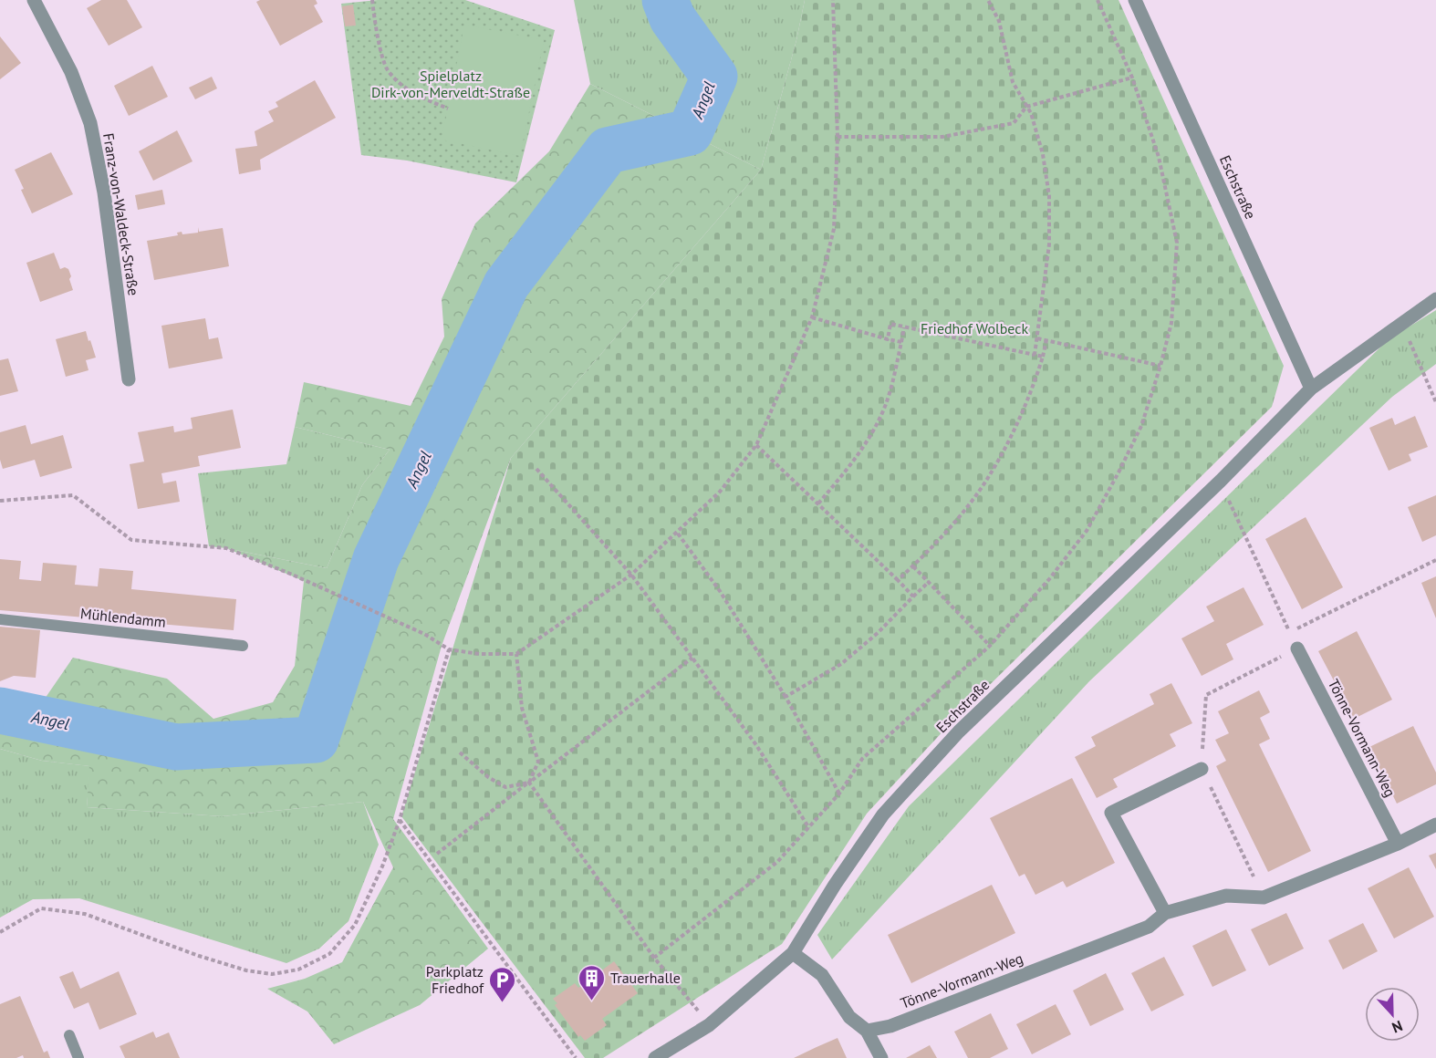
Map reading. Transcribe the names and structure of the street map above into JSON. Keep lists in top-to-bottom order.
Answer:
{
  "streets": {
    "street": ["Eschstraße", "Franz-von-Waldeck-Straße", "Tönne-Vormann-Weg"],
    "lane": ["Mühlendamm"]
  },
  "water": ["Angel"],
  "parks": ["Spielplatz Dirk-von-Merveldt-Straße", "Friedhof Wolbeck"],
  "places": {
    "building": ["Trauerhalle"],
    "parking": ["Parkplatz Friedhof"]
  },
  "north": "bottom"
}
